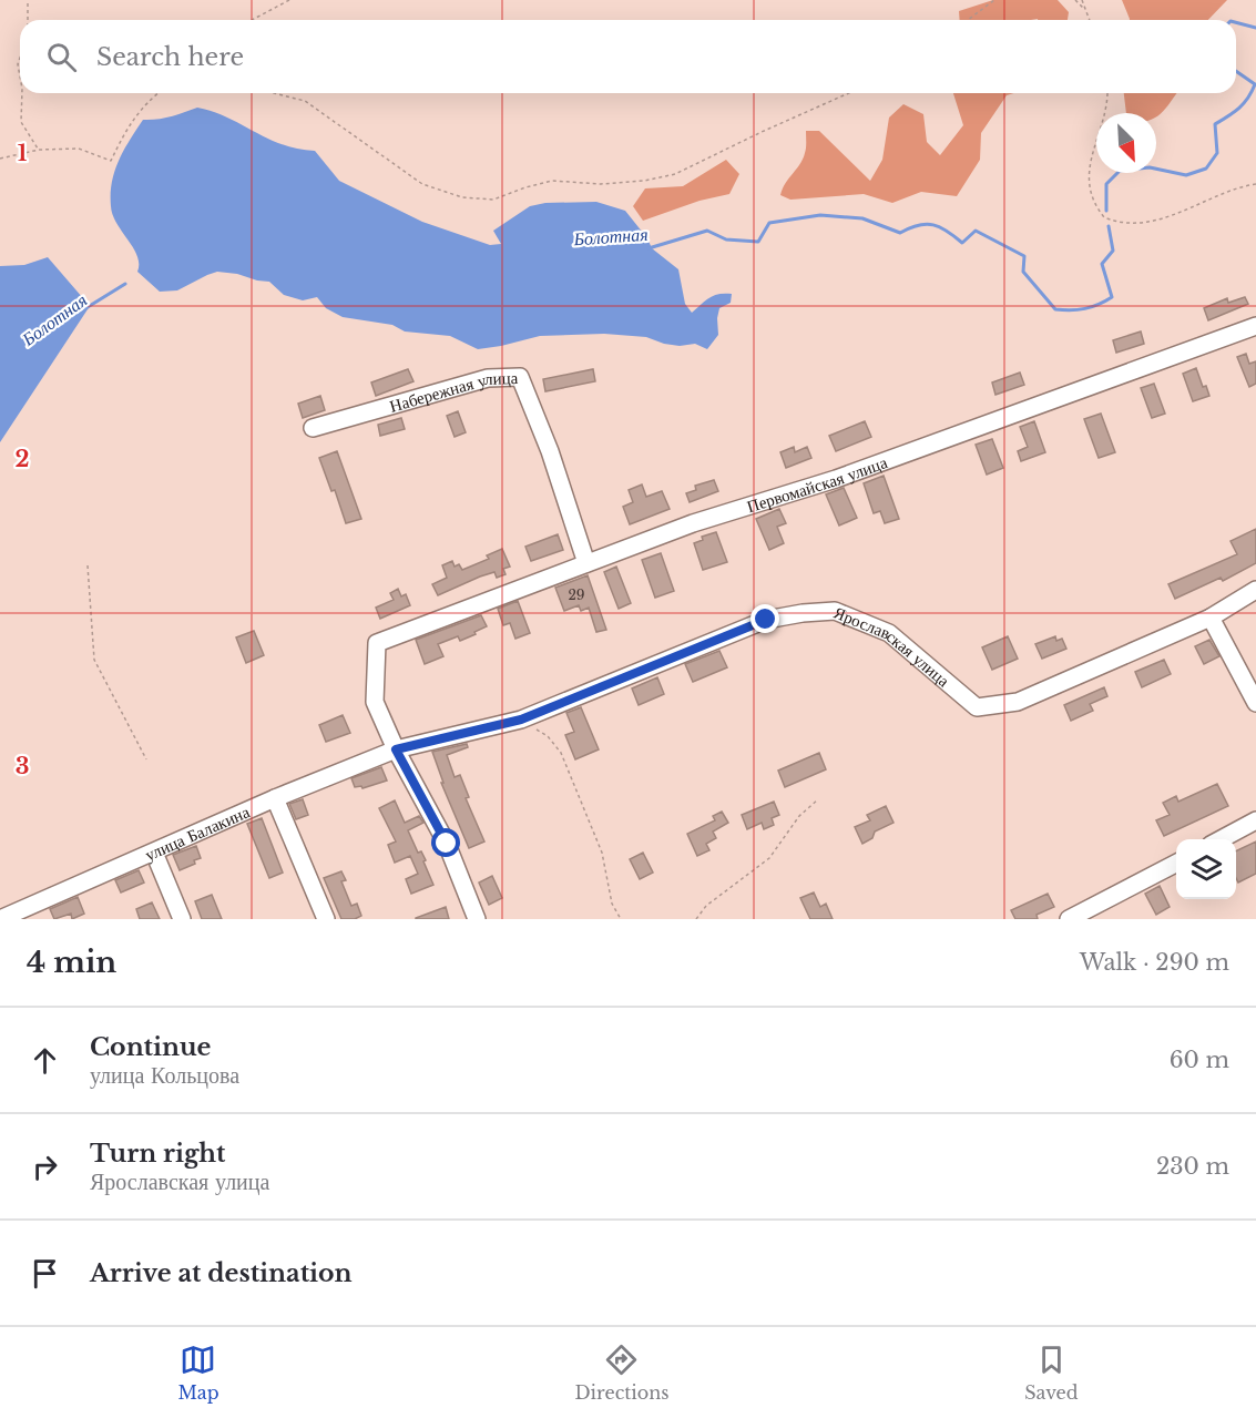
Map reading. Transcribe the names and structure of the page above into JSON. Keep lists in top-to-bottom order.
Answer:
{
  "streets": {
    "street": [
      "Набережная улица",
      "Первомайская улица",
      "Ярославская улица",
      "улица Балакина"
    ]
  },
  "crossings": [
    ["Набережная улица", "Первомайская улица"],
    ["Первомайская улица", "Ярославская улица"],
    ["Первомайская улица", "улица Балакина"],
    ["Ярославская улица", "улица Балакина"]
  ],
  "water": ["Болотная"],
  "house_numbers": ["29"],
  "north": "bottom right",
  "page": {
    "search": "Search here",
    "heading": ["4 min", "Walk · 290 m"],
    "list": [
      ["Continue", "улица Кольцова", "60 m"],
      ["Turn right", "Ярославская улица", "230 m"],
      "Arrive at destination"
    ],
    "nav": ["Map", "Directions", "Saved"]
  },
  "grid": {
    "rows": ["1", "2", "3"]
  }
}
